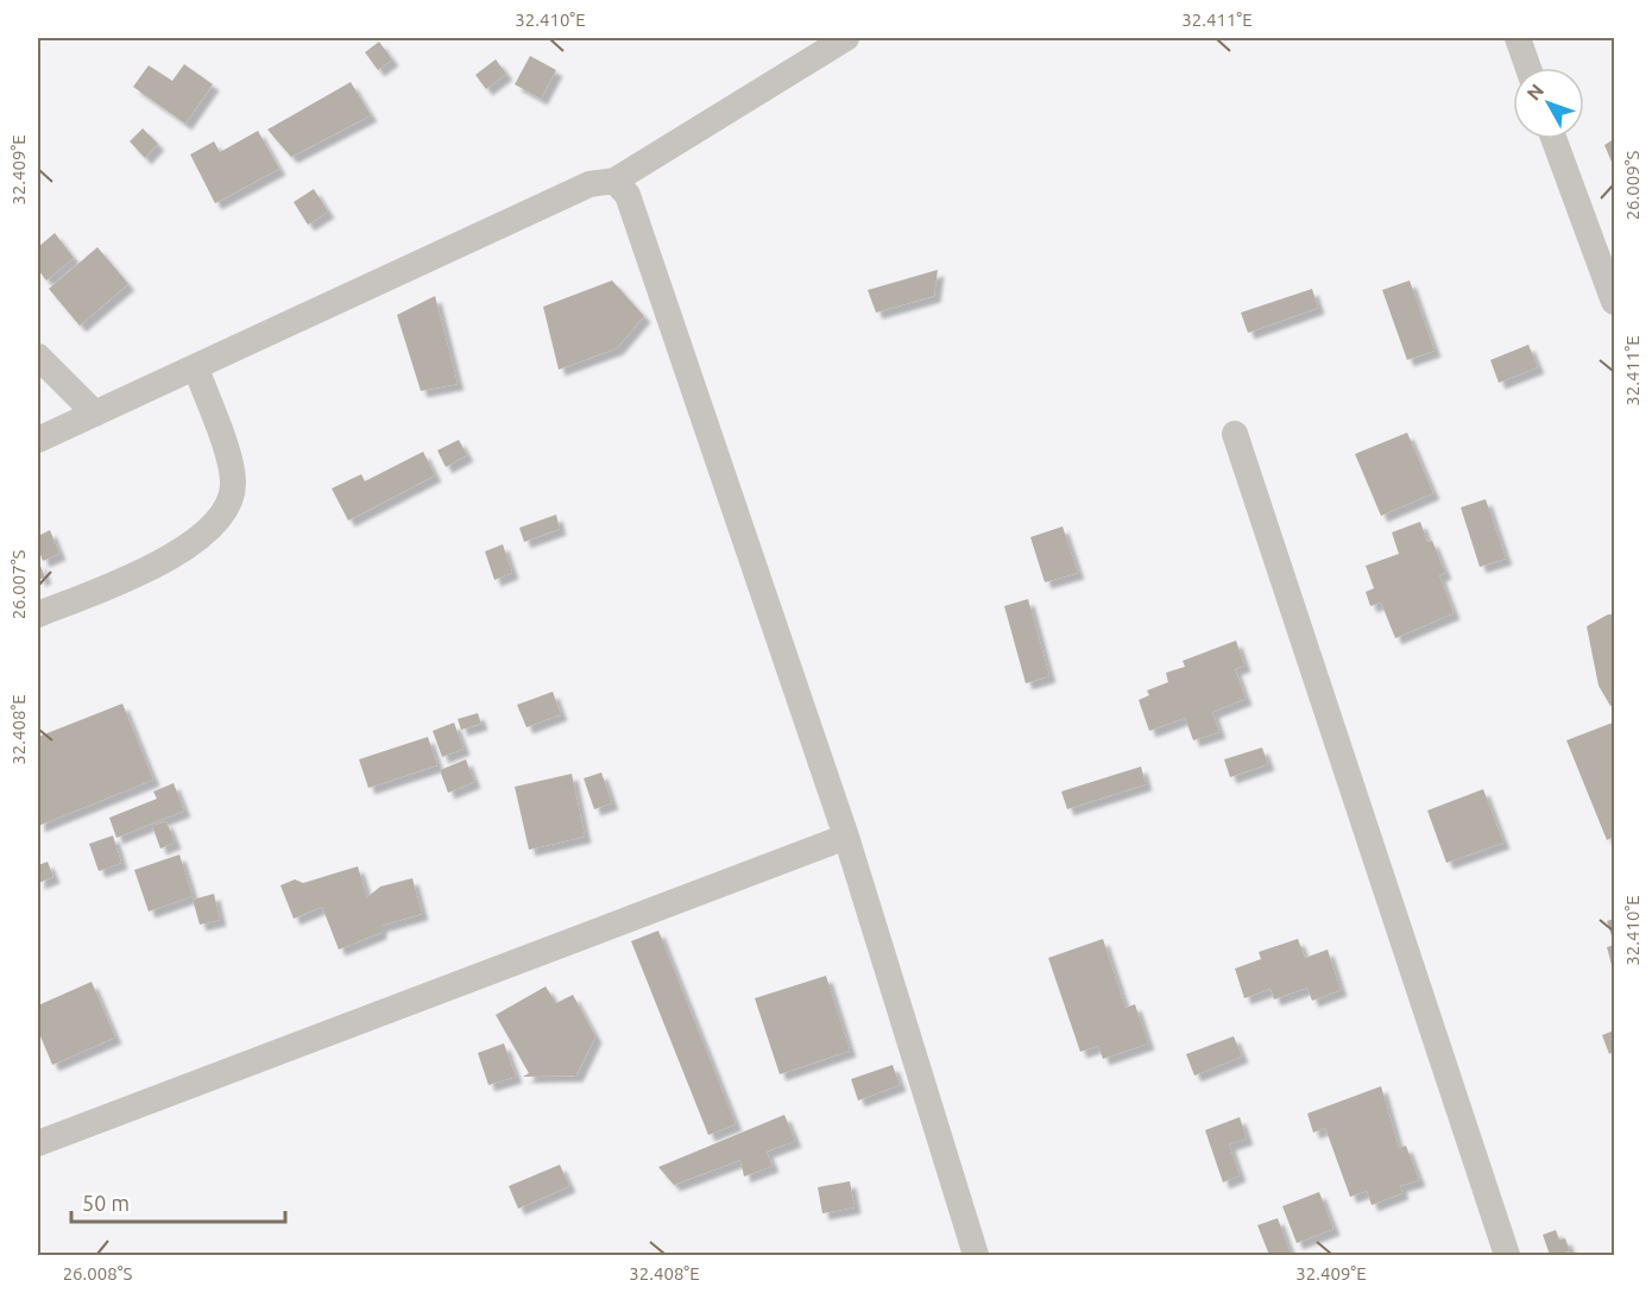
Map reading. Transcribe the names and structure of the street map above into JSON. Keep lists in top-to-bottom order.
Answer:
{
  "scale_bar": "50 m",
  "north": "top left",
  "coordinates": [
    "32.410°E",
    "32.411°E",
    "32.409°E",
    "26.009°S",
    "26.007°S",
    "32.408°E",
    "26.008°S"
  ]
}
